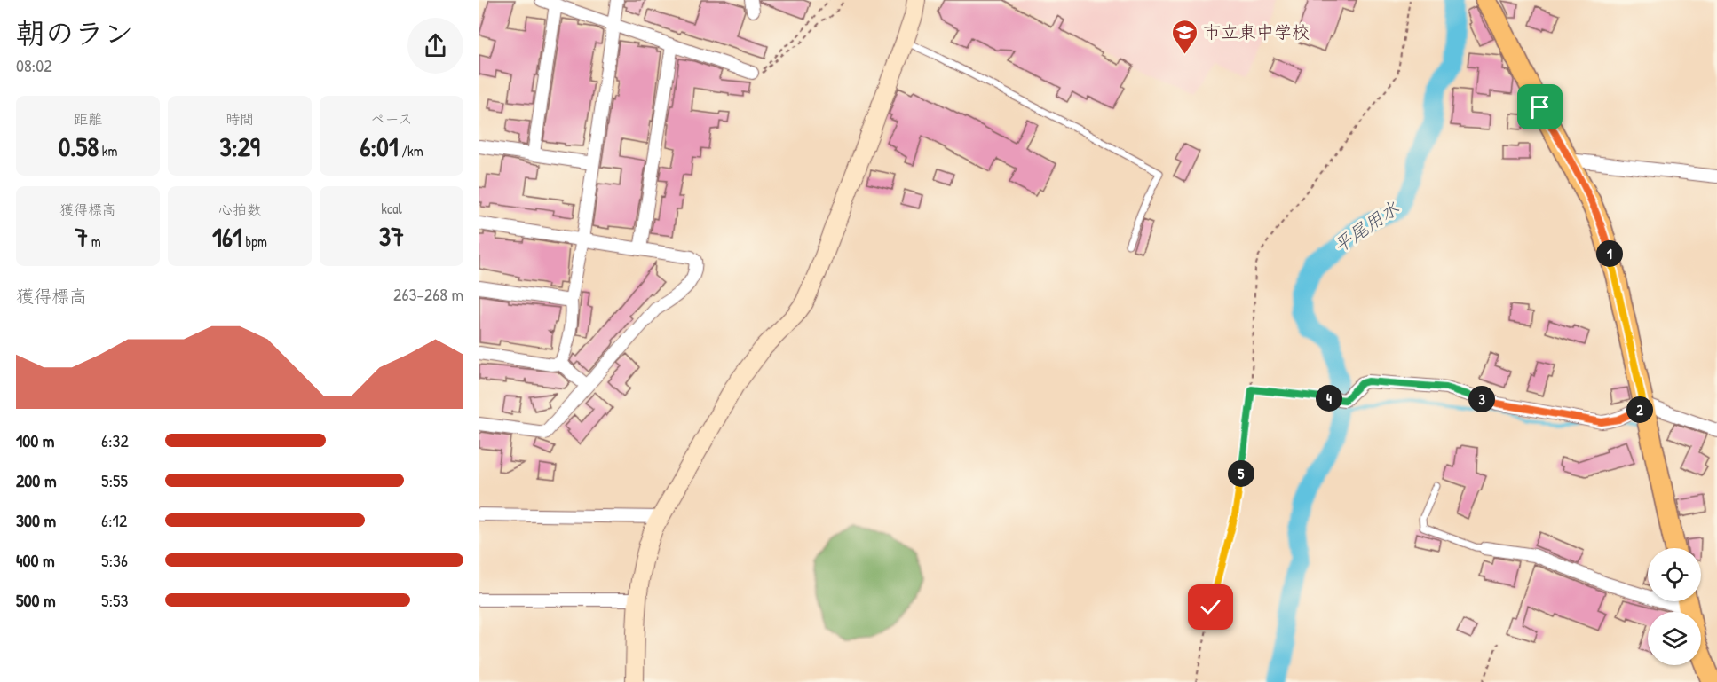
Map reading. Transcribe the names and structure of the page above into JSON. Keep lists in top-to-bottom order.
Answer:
{
  "water": ["平尾用水"],
  "places": {
    "school or university": ["市立東中学校"]
  },
  "page": {
    "heading": ["朝のラン", "08:02"],
    "stats": [
      ["距離", "0.58 km"],
      ["時間", "3:29"],
      ["ペース", "6:01 /km"],
      ["獲得標高", "7 m"],
      ["心拍数", "161 bpm"],
      ["kcal", "37"]
    ],
    "pins": [
      "1",
      "4",
      "3",
      "2",
      "5"
    ],
    "chart": ["獲得標高", "263–268 m"],
    "list": [
      {
        "name": "100 m",
        "note": "6:32"
      },
      {
        "name": "200 m",
        "note": "5:55"
      },
      {
        "name": "300 m",
        "note": "6:12"
      },
      {
        "name": "400 m",
        "note": "5:36"
      },
      {
        "name": "500 m",
        "note": "5:53"
      }
    ]
  }
}
